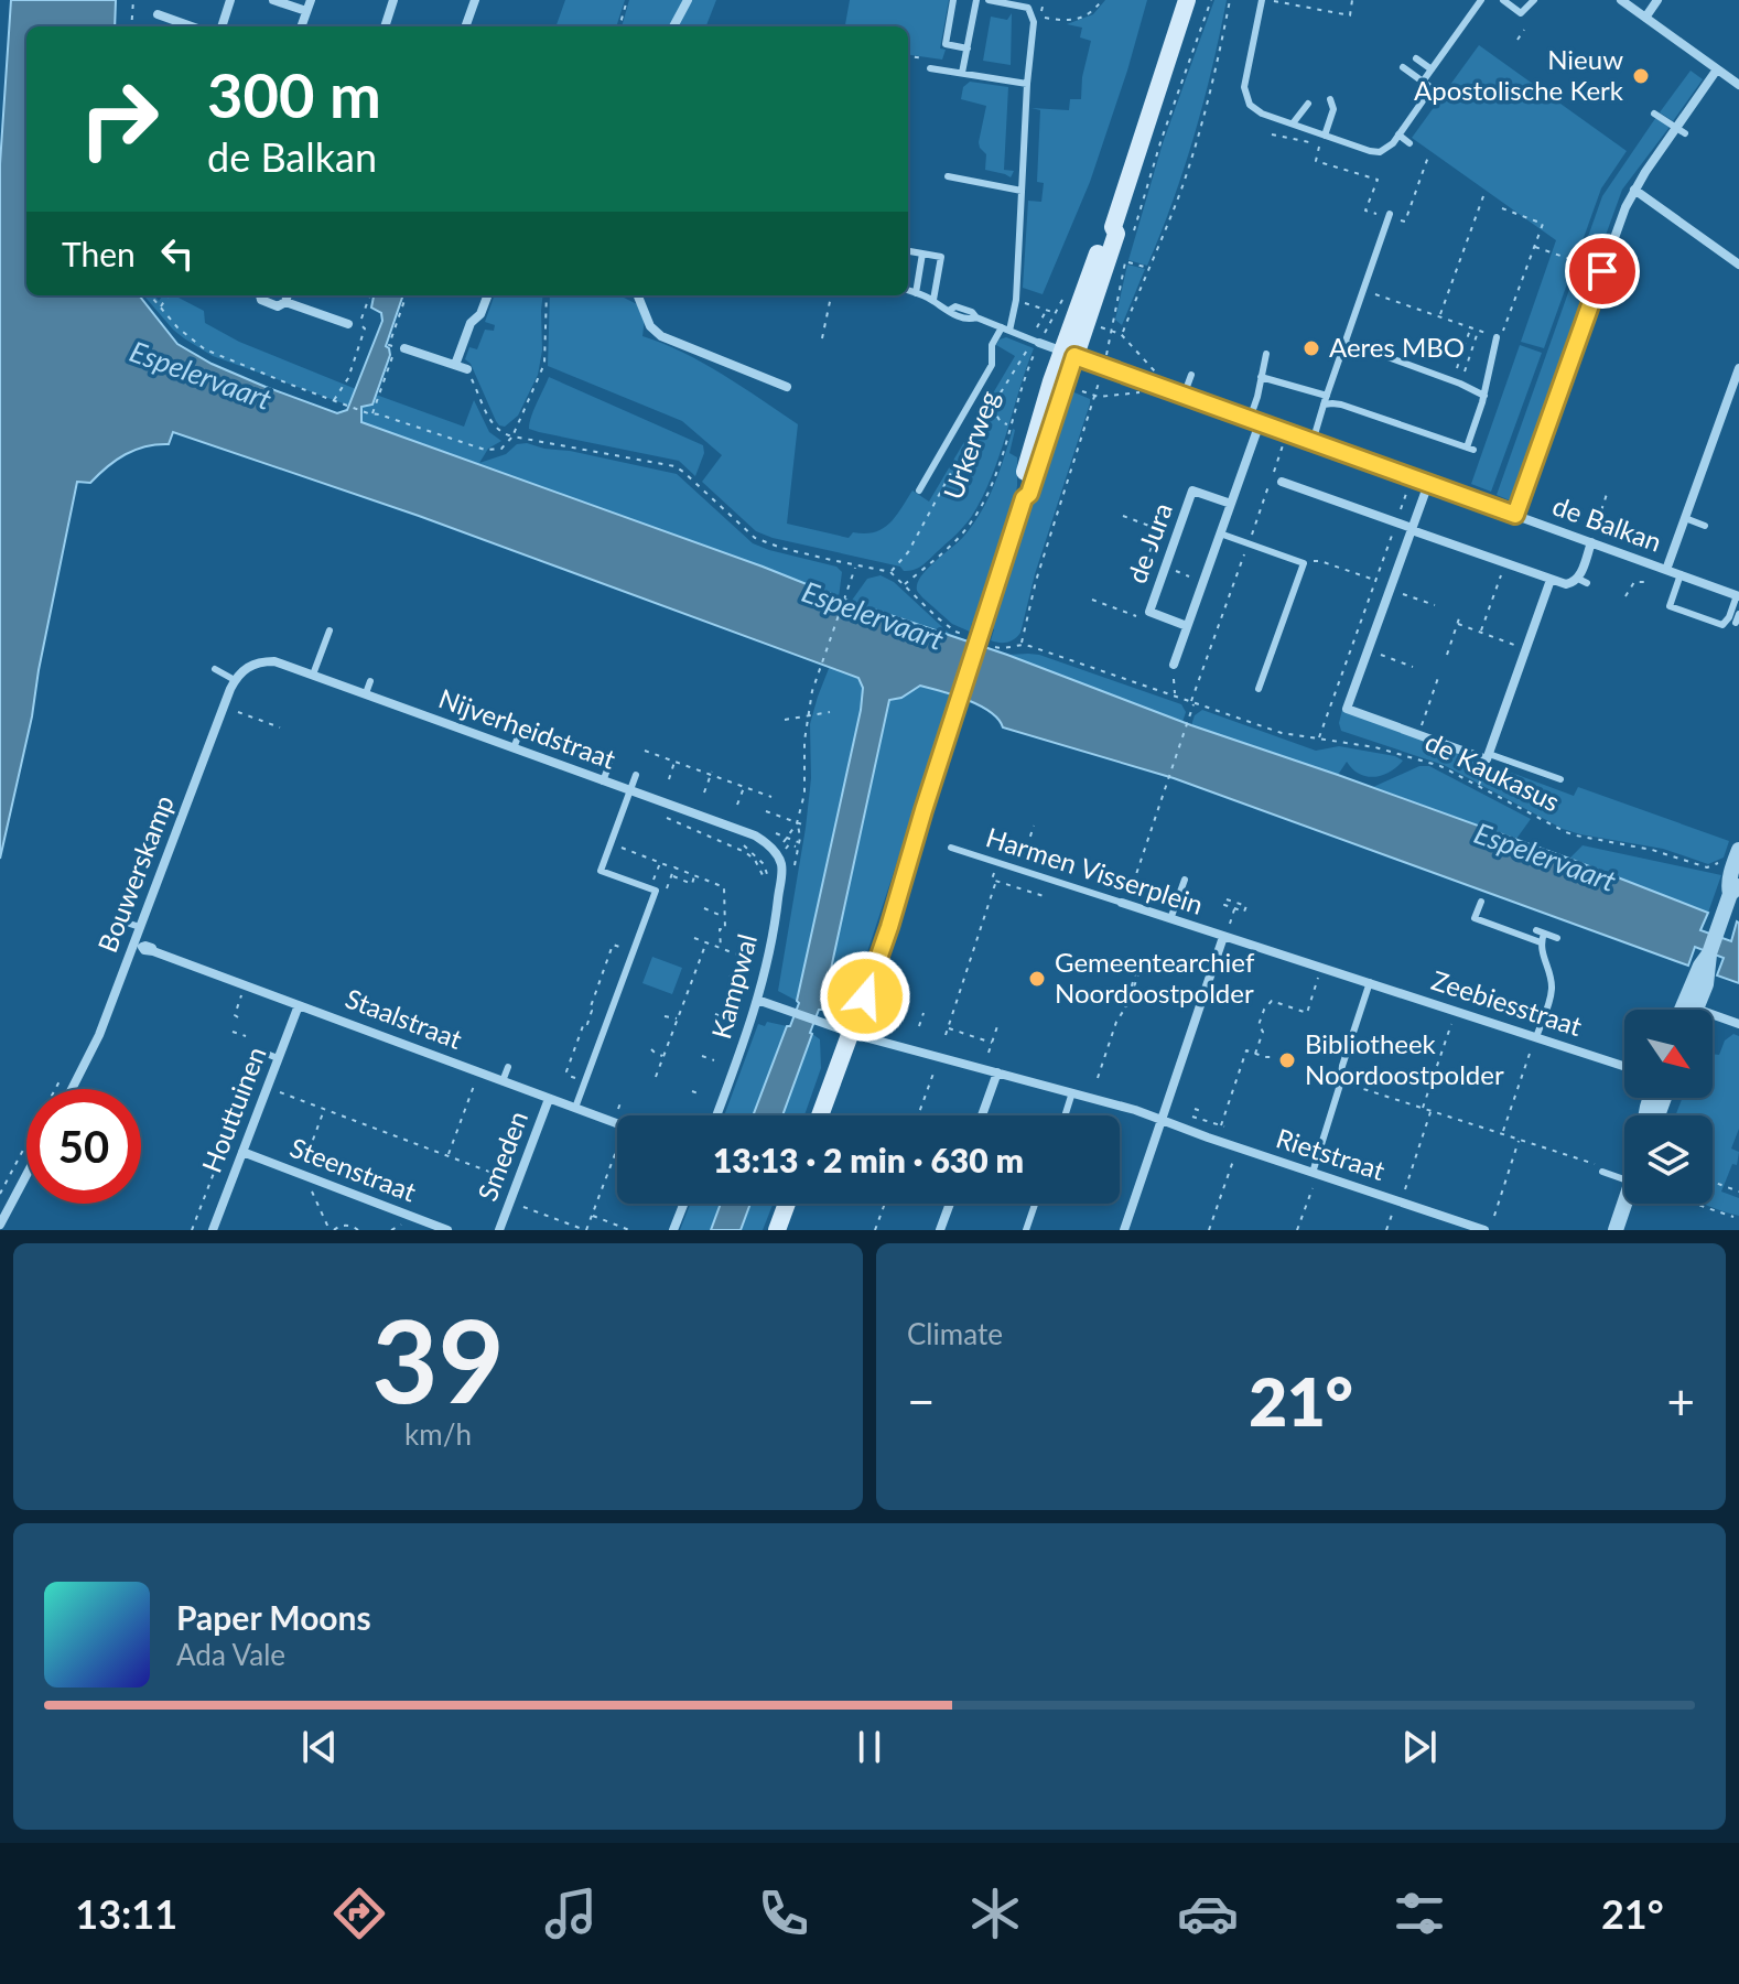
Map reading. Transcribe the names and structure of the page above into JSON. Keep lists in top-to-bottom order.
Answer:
{
  "streets": {
    "main road": ["Urkerweg"],
    "street": [
      "de Balkan",
      "de Jura",
      "Nijverheidstraat",
      "de Kaukasus",
      "Harmen Visserplein",
      "Bouwerskamp",
      "Kampwal",
      "Zeebiesstraat",
      "Staalstraat",
      "Houttuinen",
      "Rietstraat",
      "Smeden",
      "Steenstraat"
    ]
  },
  "crossings": [
    ["Urkerweg", "de Balkan"],
    ["Urkerweg", "de Kaukasus"],
    ["de Balkan", "de Kaukasus"],
    ["Nijverheidstraat", "Bouwerskamp"],
    ["Nijverheidstraat", "Kampwal"],
    ["Harmen Visserplein", "Zeebiesstraat"],
    ["Harmen Visserplein", "Rietstraat"],
    ["Bouwerskamp", "Staalstraat"],
    ["Staalstraat", "Houttuinen"],
    ["Staalstraat", "Smeden"],
    ["Houttuinen", "Steenstraat"]
  ],
  "water": ["Espelervaart"],
  "places": [
    "Nieuw Apostolische Kerk",
    "Aeres MBO",
    "Gemeentearchief Noordoostpolder",
    "Bibliotheek Noordoostpolder"
  ],
  "north": "bottom right",
  "page": {
    "turn": ["300 m", "de Balkan"],
    "then": "Then",
    "limit": "50",
    "trip": "13:13 · 2 min · 630 m",
    "tile": [
      ["39", "km/h"],
      "Climate"
    ],
    "heat": ["−", "21°", "+"],
    "song": ["Paper Moons", "Ada Vale"],
    "tabs": ["13:11", "21°"]
  }
}
